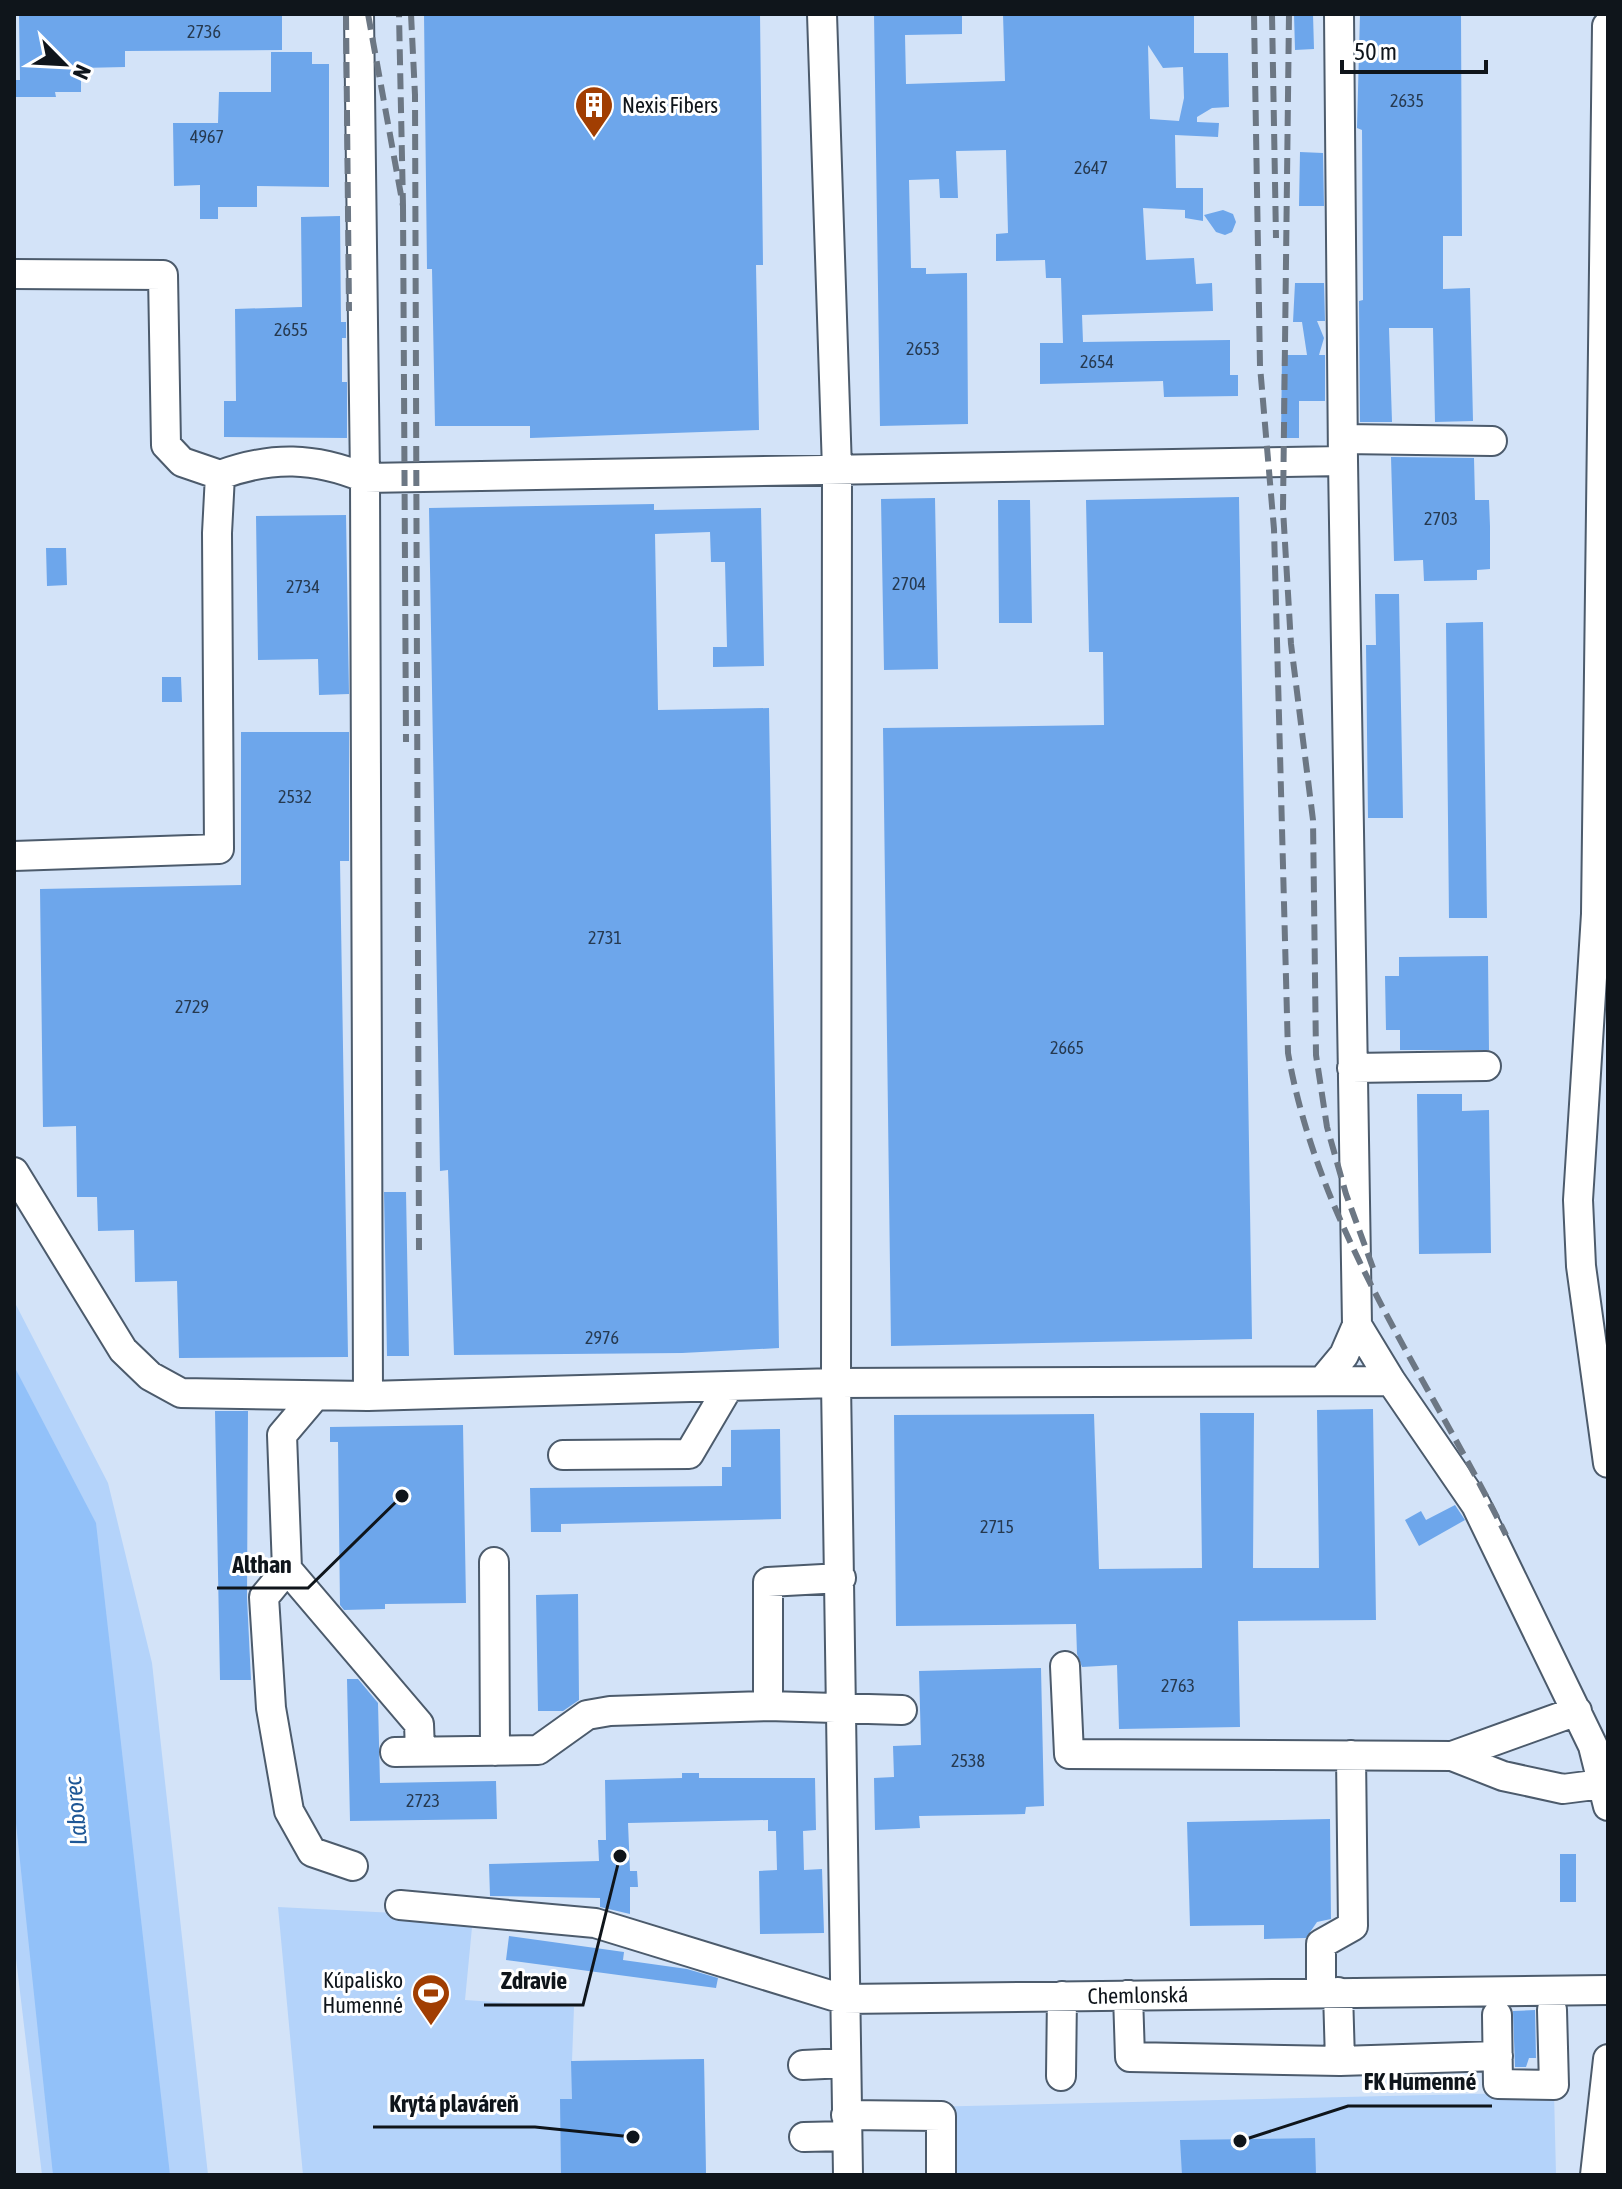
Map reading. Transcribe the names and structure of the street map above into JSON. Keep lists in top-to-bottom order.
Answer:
{
  "streets": {
    "street": ["Chemlonská"]
  },
  "water": ["Laborec"],
  "places": {
    "building": ["Nexis Fibers"],
    "other": [
      "Althan",
      "Zdravie",
      "Krytá plaváreň",
      "FK Humenné"
    ],
    "sports": ["Kúpalisko Humenné"]
  },
  "house_numbers": [
    "2736",
    "2635",
    "4967",
    "2647",
    "2655",
    "2653",
    "2654",
    "2703",
    "2704",
    "2734",
    "2532",
    "2731",
    "2729",
    "2665",
    "2976",
    "2715",
    "2763",
    "2538",
    "2723"
  ],
  "scale_bar": "50 m",
  "north": "bottom right"
}
